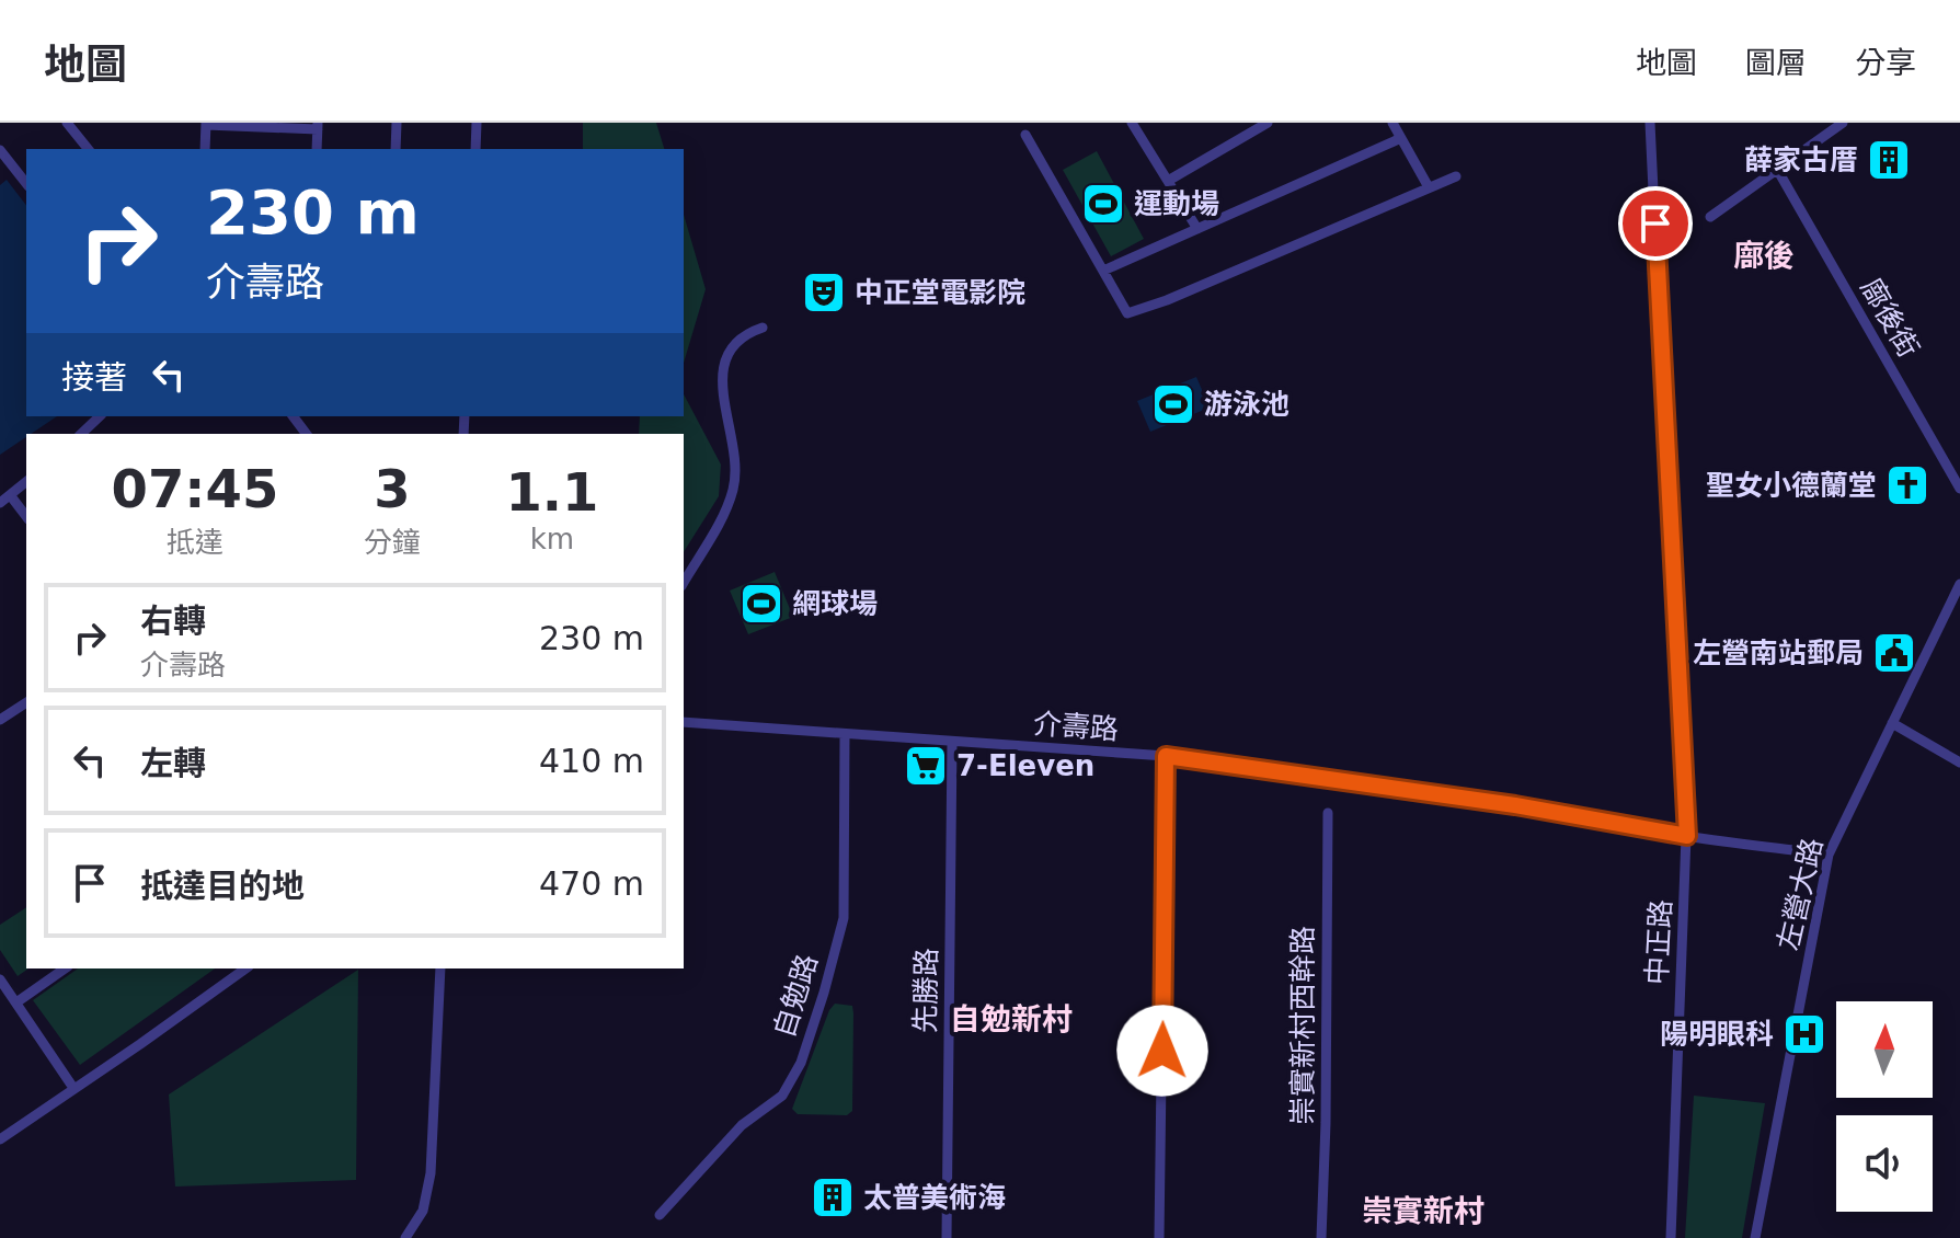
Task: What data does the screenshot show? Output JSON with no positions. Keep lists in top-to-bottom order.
{
  "streets": {
    "street": [
      "廍後街",
      "介壽路",
      "左營大路",
      "中正路",
      "先勝路",
      "自勉路",
      "崇實新村西幹路"
    ]
  },
  "crossings": [
    ["介壽路", "左營大路"],
    ["介壽路", "中正路"],
    ["介壽路", "先勝路"],
    ["介壽路", "自勉路"]
  ],
  "districts": ["廍後", "自勉新村", "崇實新村"],
  "places": {
    "building": ["薛家古厝", "太普美術海"],
    "sports": ["運動場", "游泳池", "網球場"],
    "theatre": ["中正堂電影院"],
    "church": ["聖女小德蘭堂"],
    "public building": ["左營南站郵局"],
    "supermarket": ["7-Eleven"],
    "hospital": ["陽明眼科"]
  },
  "north": "top",
  "page": {
    "header": "地圖",
    "nav": ["地圖", "圖層", "分享"],
    "turn": ["230 m", "介壽路"],
    "then": "接著",
    "eta": [
      "07:45",
      "抵達",
      "3",
      "分鐘",
      "1.1",
      "km"
    ],
    "list": [
      {
        "name": "右轉",
        "note": "介壽路",
        "value": "230 m"
      },
      {
        "name": "左轉",
        "value": "410 m"
      },
      {
        "name": "抵達目的地",
        "value": "470 m"
      }
    ]
  }
}
